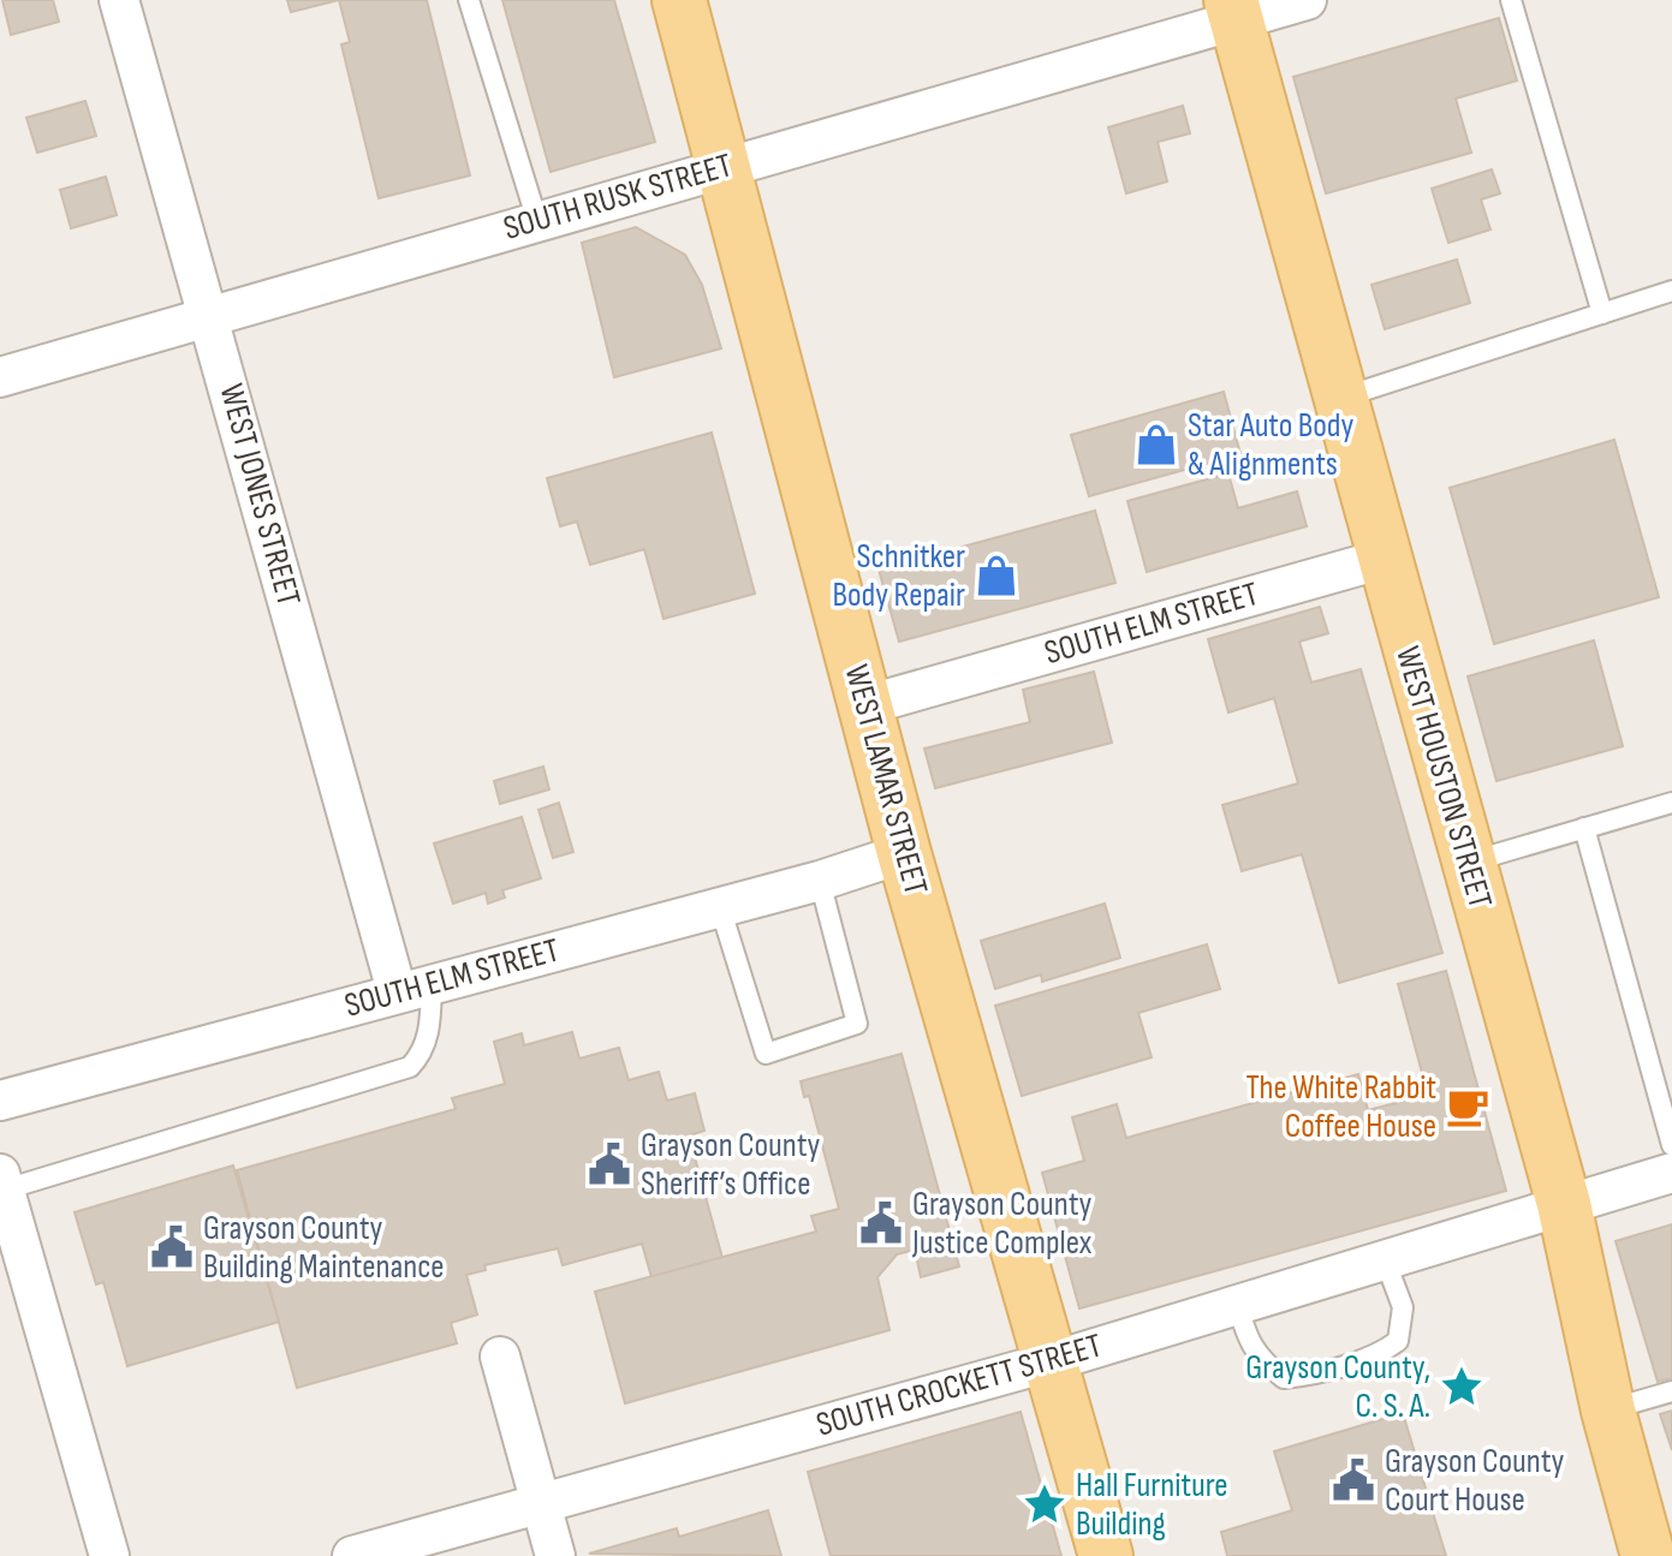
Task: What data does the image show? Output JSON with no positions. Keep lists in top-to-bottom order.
{
  "streets": {
    "main road": ["WEST HOUSTON STREET", "WEST LAMAR STREET"],
    "street": [
      "SOUTH RUSK STREET",
      "WEST JONES STREET",
      "SOUTH ELM STREET",
      "SOUTH CROCKETT STREET"
    ]
  },
  "crossings": [
    ["SOUTH RUSK STREET", "WEST JONES STREET"],
    ["SOUTH RUSK STREET", "WEST HOUSTON STREET"],
    ["SOUTH RUSK STREET", "WEST LAMAR STREET"],
    ["WEST JONES STREET", "SOUTH ELM STREET"],
    ["SOUTH ELM STREET", "WEST HOUSTON STREET"],
    ["SOUTH ELM STREET", "WEST LAMAR STREET"],
    ["WEST HOUSTON STREET", "SOUTH CROCKETT STREET"],
    ["WEST LAMAR STREET", "SOUTH CROCKETT STREET"]
  ],
  "places": {
    "shop": ["Star Auto Body & Alignments", "Schnitker Body Repair"],
    "cafe": ["The White Rabbit Coffee House"],
    "public building": [
      "Grayson County Sheriff’s Office",
      "Grayson County Justice Complex",
      "Grayson County Building Maintenance",
      "Grayson County Court House"
    ],
    "place": ["Grayson County, C. S. A.", "Hall Furniture Building"]
  }
}
